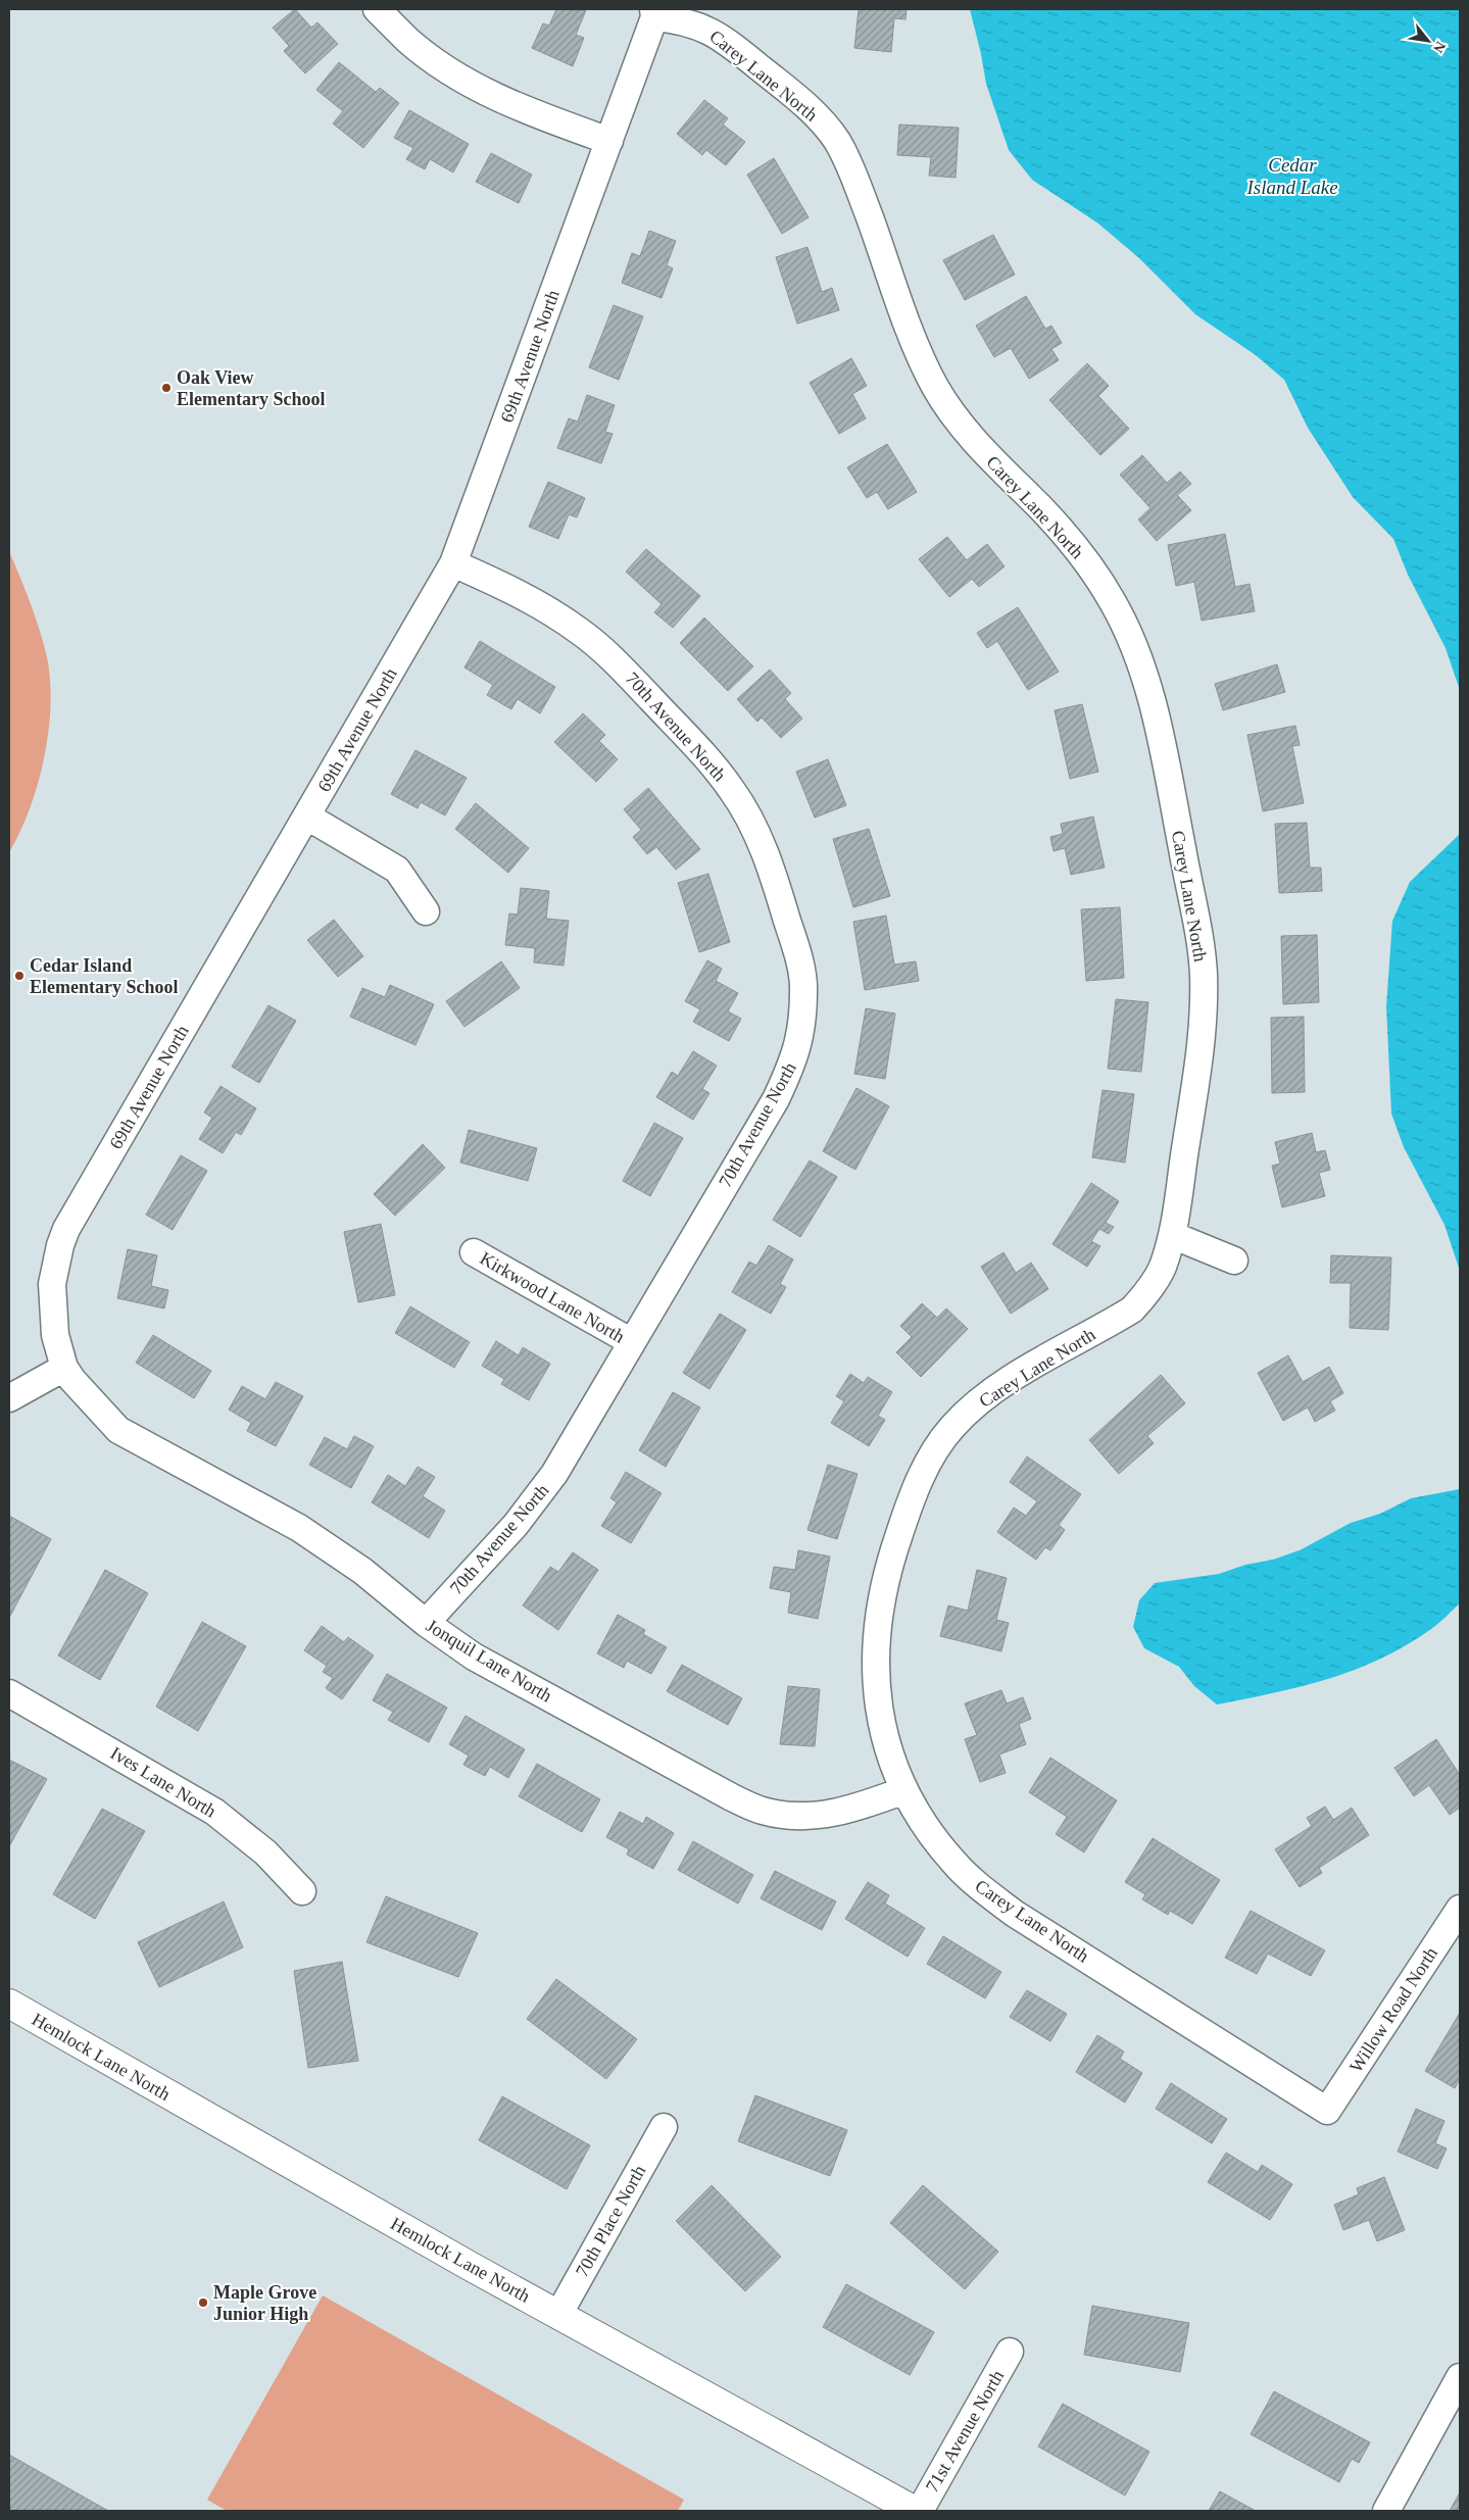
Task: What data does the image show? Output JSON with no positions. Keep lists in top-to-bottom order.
{
  "streets": {
    "main road": ["Hemlock Lane North"],
    "street": [
      "Carey Lane North",
      "69th Avenue North",
      "70th Avenue North",
      "Kirkwood Lane North",
      "Jonquil Lane North",
      "Ives Lane North",
      "Willow Road North",
      "70th Place North",
      "71st Avenue North"
    ]
  },
  "crossings": [
    ["Carey Lane North", "69th Avenue North"],
    ["Carey Lane North", "Jonquil Lane North"],
    ["Carey Lane North", "Willow Road North"],
    ["69th Avenue North", "70th Avenue North"],
    ["69th Avenue North", "Jonquil Lane North"],
    ["70th Avenue North", "Kirkwood Lane North"],
    ["70th Avenue North", "Jonquil Lane North"],
    ["Hemlock Lane North", "70th Place North"]
  ],
  "water": ["Cedar Island Lake"],
  "places": ["Oak View Elementary School", "Cedar Island Elementary School", "Maple Grove Junior High"],
  "north": "bottom right"
}
